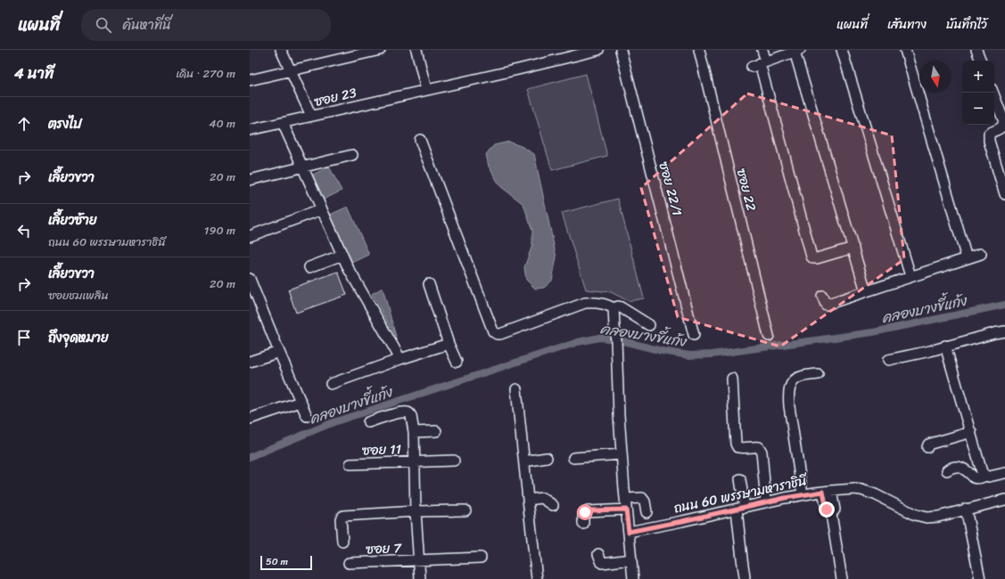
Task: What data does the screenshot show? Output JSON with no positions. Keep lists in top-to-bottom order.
{
  "streets": {
    "street": [
      "ซอย 23",
      "ซอย 22/1",
      "ซอย 22",
      "ซอย 11",
      "ถนน 60 พรรษามหาราชินี",
      "ซอย 7"
    ]
  },
  "water": ["คลองบางขี้แก้ง"],
  "scale_bar": "50 m",
  "north": "bottom",
  "page": {
    "header": "แผนที่",
    "search": "ค้นหาที่นี่",
    "nav": ["แผนที่", "เส้นทาง", "บันทึกไว้"],
    "heading": ["4 นาที", "เดิน · 270 m"],
    "map_buttons": ["+", "−"],
    "list": [
      ["ตรงไป", "40 m"],
      ["เลี้ยวขวา", "20 m"],
      ["เลี้ยวซ้าย", "ถนน 60 พรรษามหาราชินี", "190 m"],
      ["เลี้ยวขวา", "ซอยชมเพลิน", "20 m"],
      "ถึงจุดหมาย"
    ],
    "scale": "50 m"
  }
}
